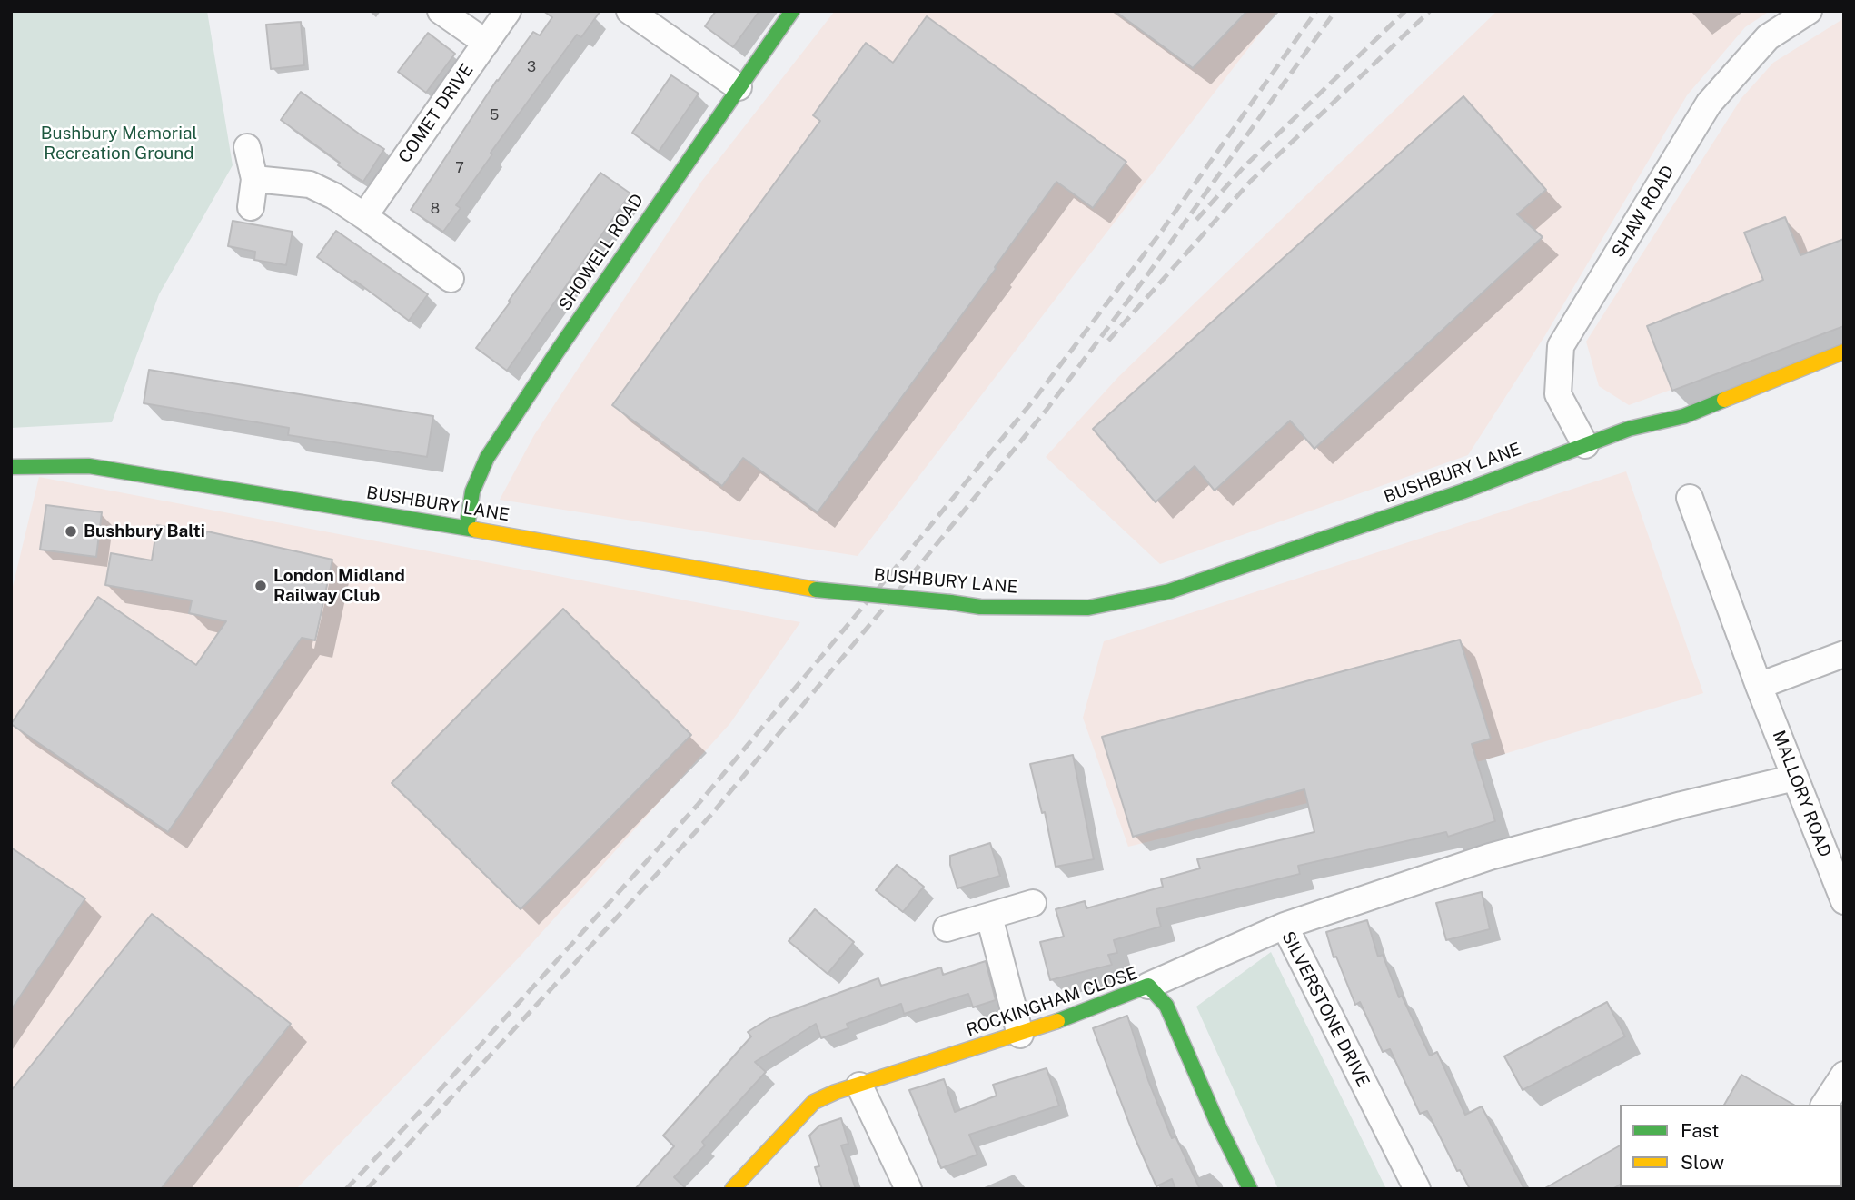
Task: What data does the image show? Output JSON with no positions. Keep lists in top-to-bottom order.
{
  "streets": {
    "street": [
      "COMET DRIVE",
      "SHAW ROAD",
      "SHOWELL ROAD",
      "BUSHBURY LANE",
      "MALLORY ROAD",
      "ROCKINGHAM CLOSE",
      "SILVERSTONE DRIVE"
    ]
  },
  "crossings": [
    ["SHAW ROAD", "BUSHBURY LANE"],
    ["SHOWELL ROAD", "BUSHBURY LANE"],
    ["ROCKINGHAM CLOSE", "SILVERSTONE DRIVE"]
  ],
  "parks": ["Bushbury Memorial Recreation Ground"],
  "places": ["Bushbury Balti", "London Midland Railway Club"],
  "house_numbers": [
    "3",
    "5",
    "7",
    "8"
  ],
  "legend": ["Fast", "Slow"]
}
